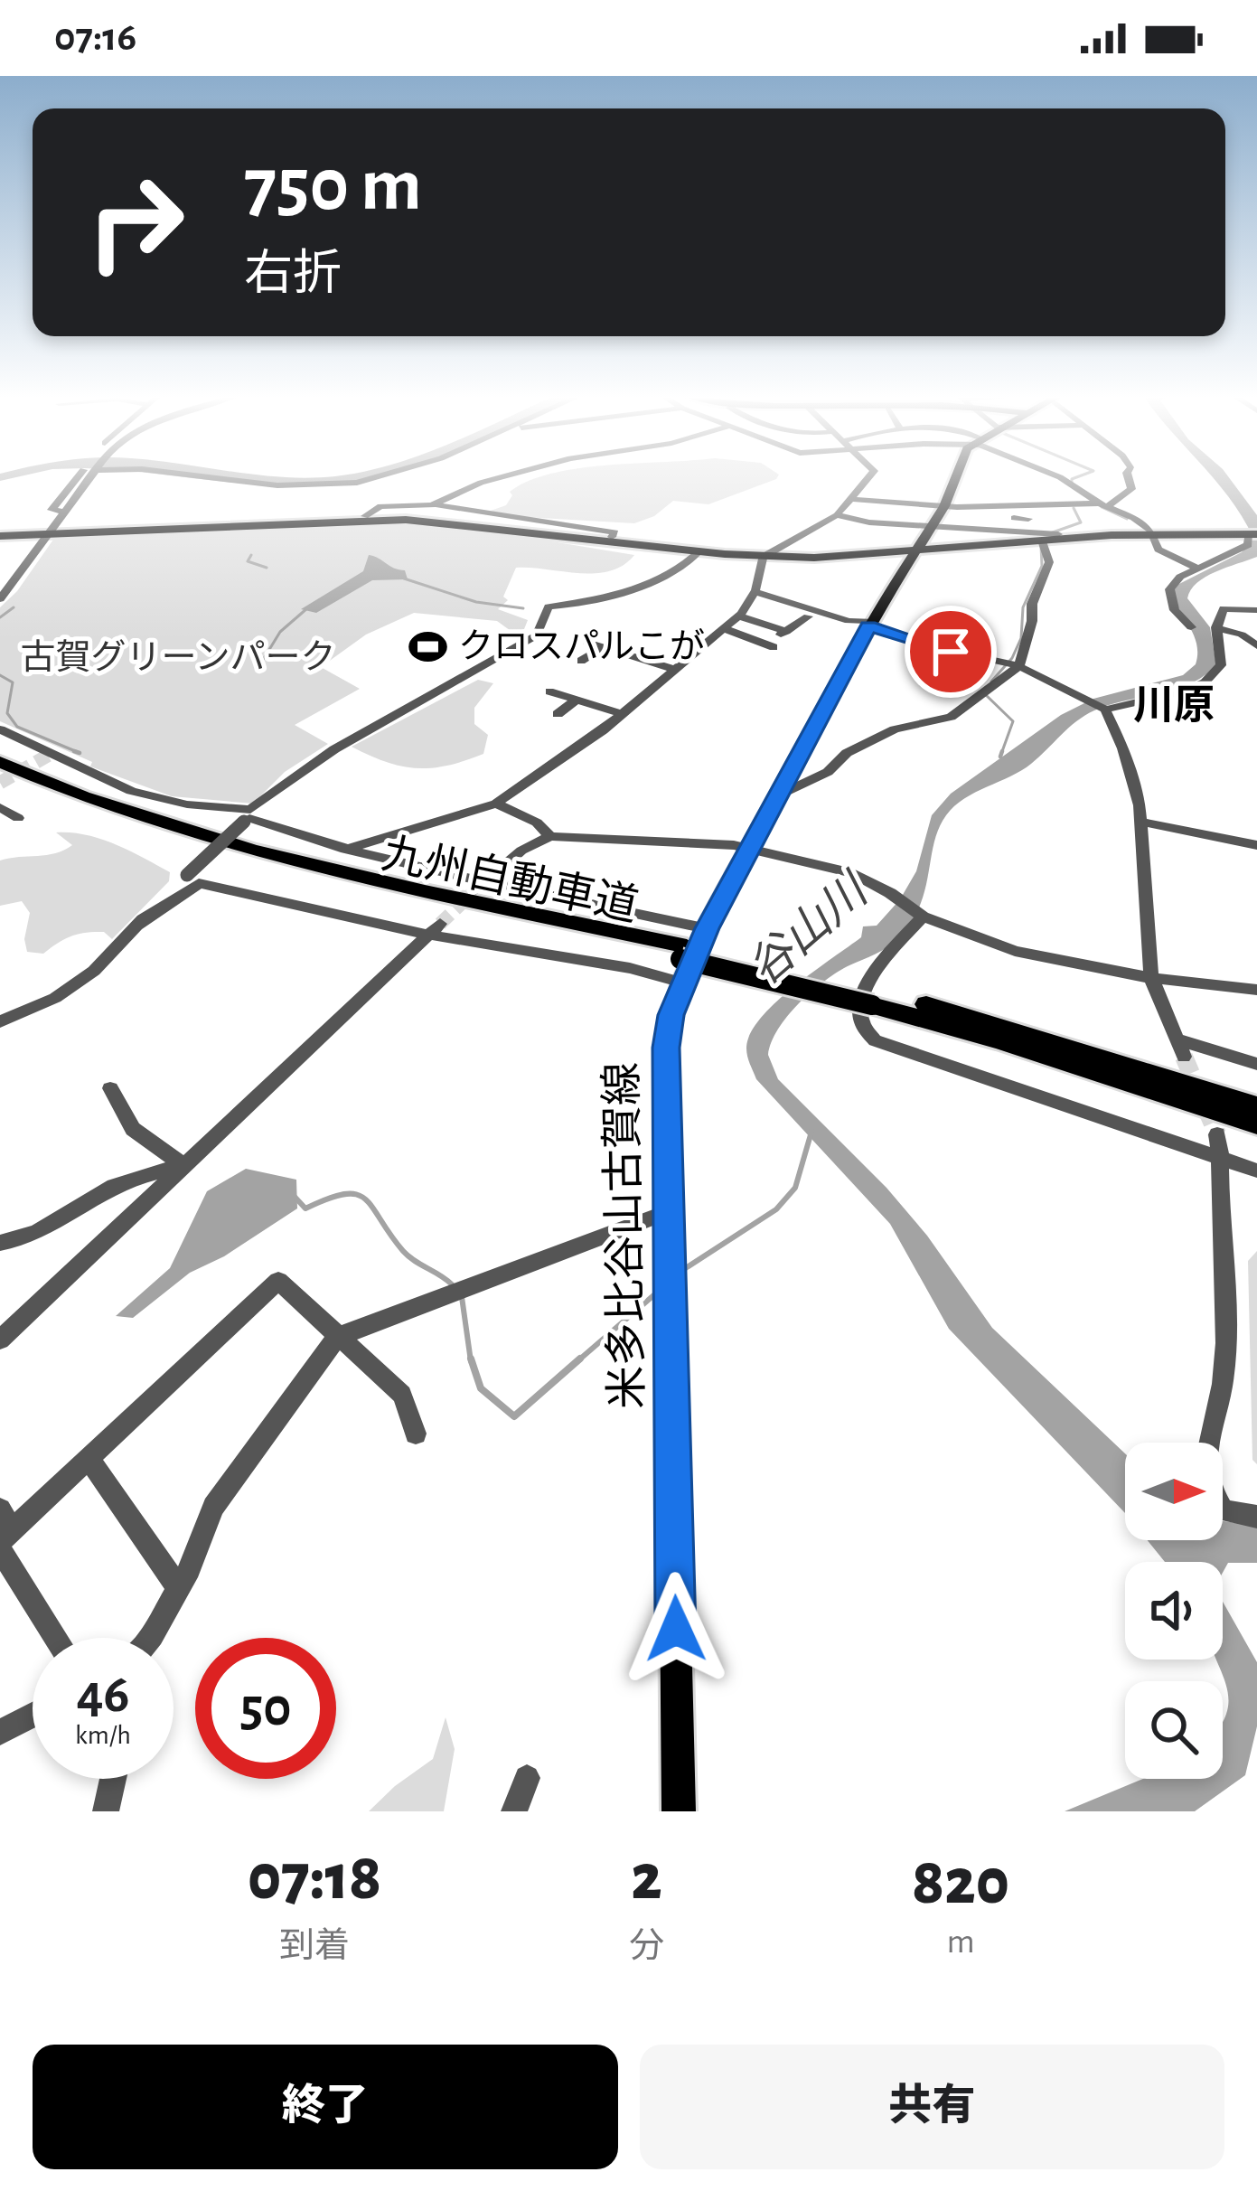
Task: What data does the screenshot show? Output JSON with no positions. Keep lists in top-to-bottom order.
{
  "streets": {
    "highway": ["九州自動車道"],
    "main road": ["米多比谷山古賀線"]
  },
  "crossings": [
    ["九州自動車道", "米多比谷山古賀線"]
  ],
  "districts": ["川原"],
  "water": ["谷山川"],
  "parks": ["古賀グリーンパーク"],
  "places": {
    "sports": ["クロスパルこが"]
  },
  "north": "right",
  "page": {
    "status": "07:16",
    "turn": ["750 m", "右折"],
    "speed": "46 km/h",
    "limit": "50",
    "eta": [
      "07:18",
      "到着",
      "2",
      "分",
      "820",
      "m"
    ],
    "buttons": ["終了", "共有"]
  }
}
